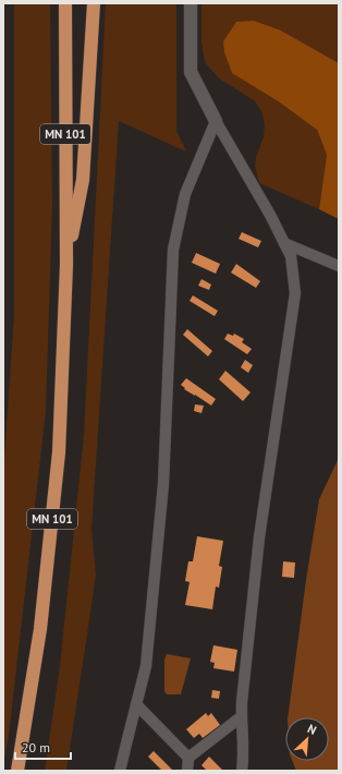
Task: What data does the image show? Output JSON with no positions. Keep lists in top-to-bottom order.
{
  "streets": {
    "highway": ["MN 101"]
  },
  "scale_bar": "20 m",
  "north": "top right"
}
